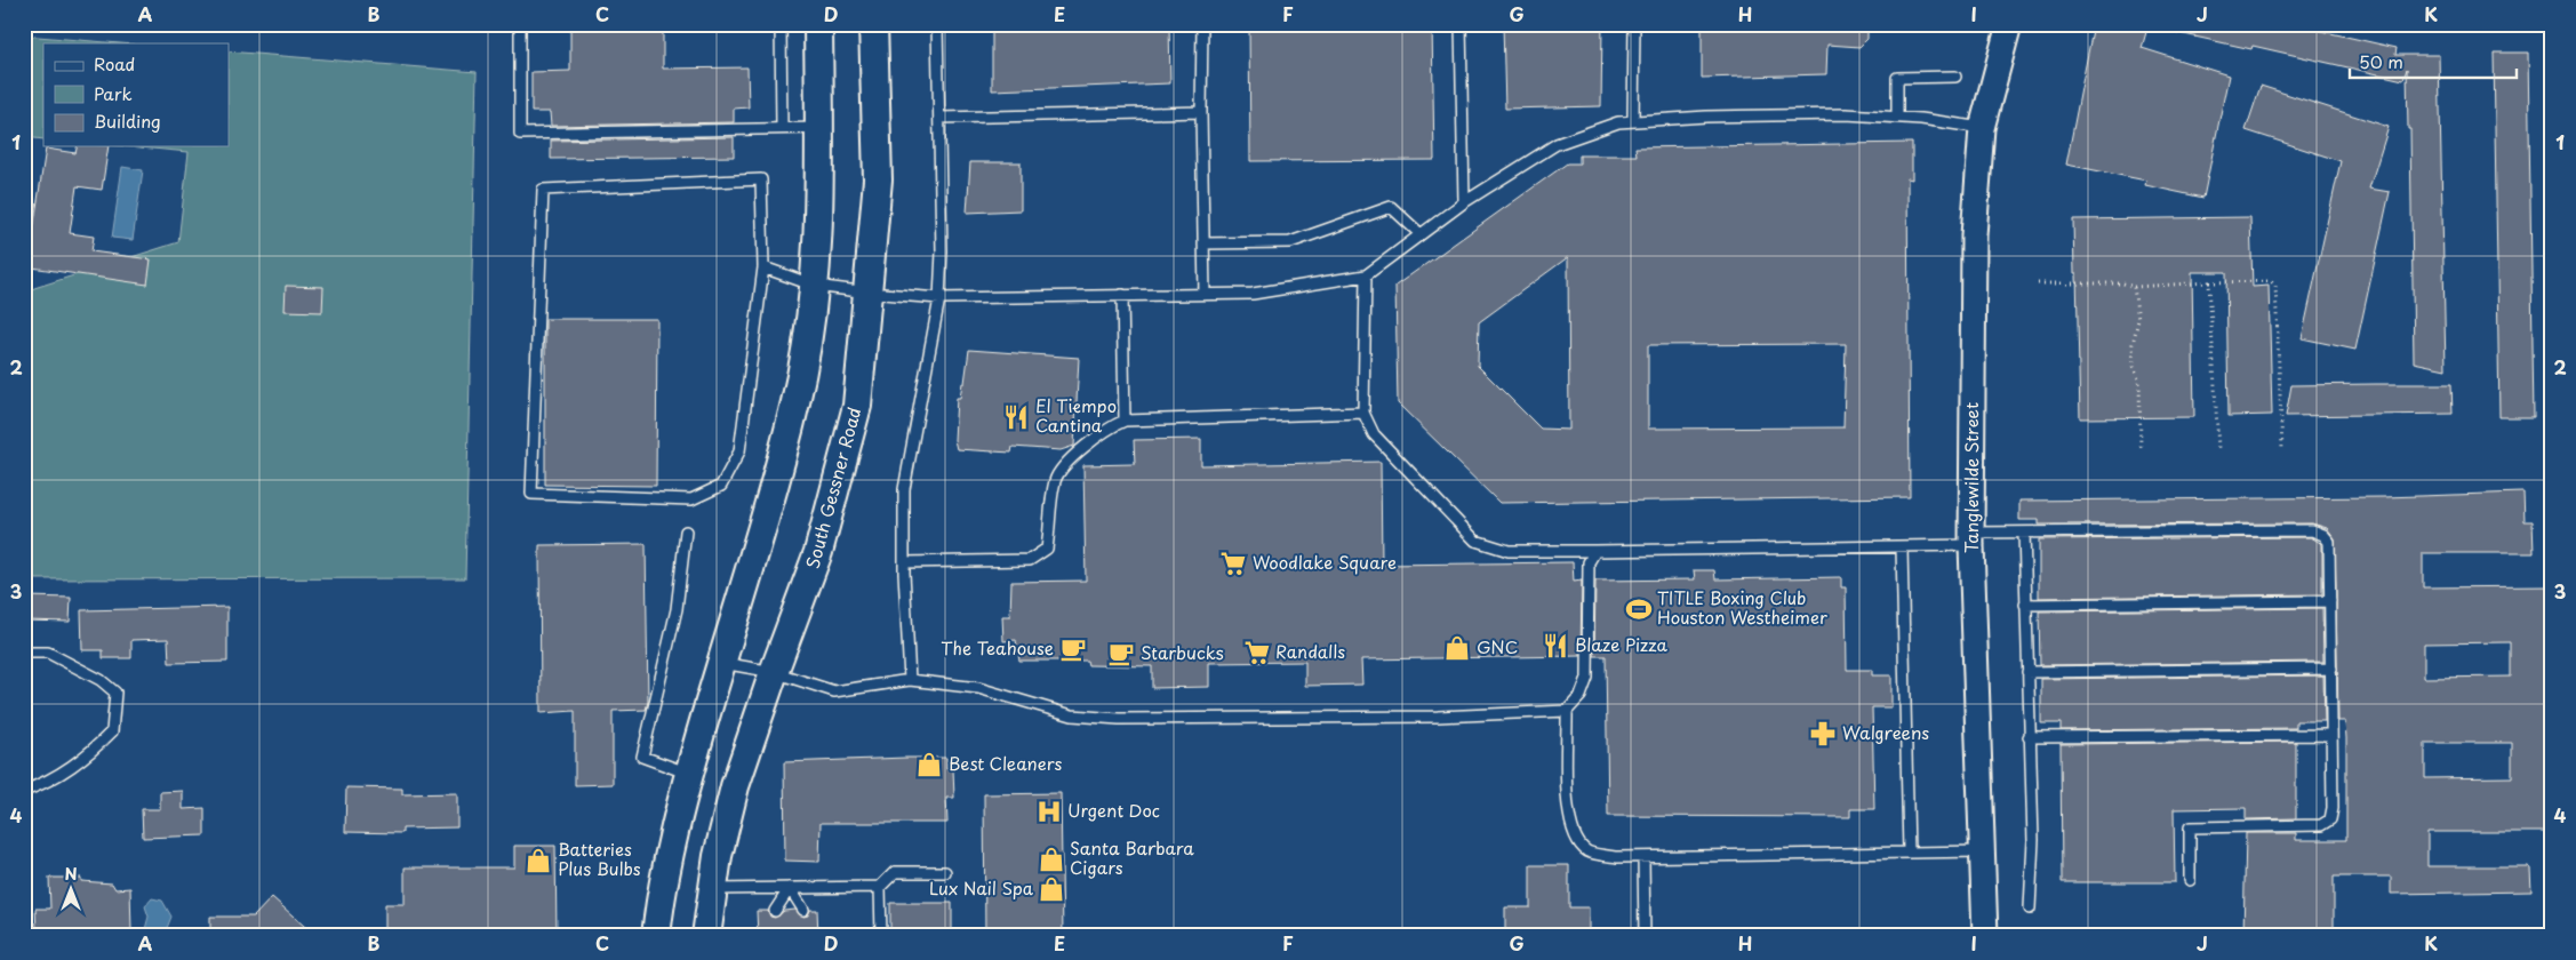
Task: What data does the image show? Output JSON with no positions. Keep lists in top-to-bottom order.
{
  "streets": {
    "main road": ["South Gessner Road"],
    "street": ["Tanglewilde Street"]
  },
  "places": {
    "restaurant": ["El Tiempo Cantina", "Blaze Pizza"],
    "supermarket": ["Woodlake Square", "Randalls"],
    "sports": ["TITLE Boxing Club Houston Westheimer"],
    "shop": [
      "GNC",
      "Best Cleaners",
      "Santa Barbara Cigars",
      "Batteries Plus Bulbs",
      "Lux Nail Spa"
    ],
    "cafe": ["The Teahouse", "Starbucks"],
    "pharmacy": ["Walgreens"],
    "hospital": ["Urgent Doc"]
  },
  "legend": ["Road", "Park", "Building"],
  "scale_bar": "50 m",
  "north": "top",
  "grid": {
    "columns": [
      "A",
      "B",
      "C",
      "D",
      "E",
      "F",
      "G",
      "H",
      "I",
      "J",
      "K"
    ],
    "rows": [
      "1",
      "2",
      "3",
      "4"
    ]
  }
}
